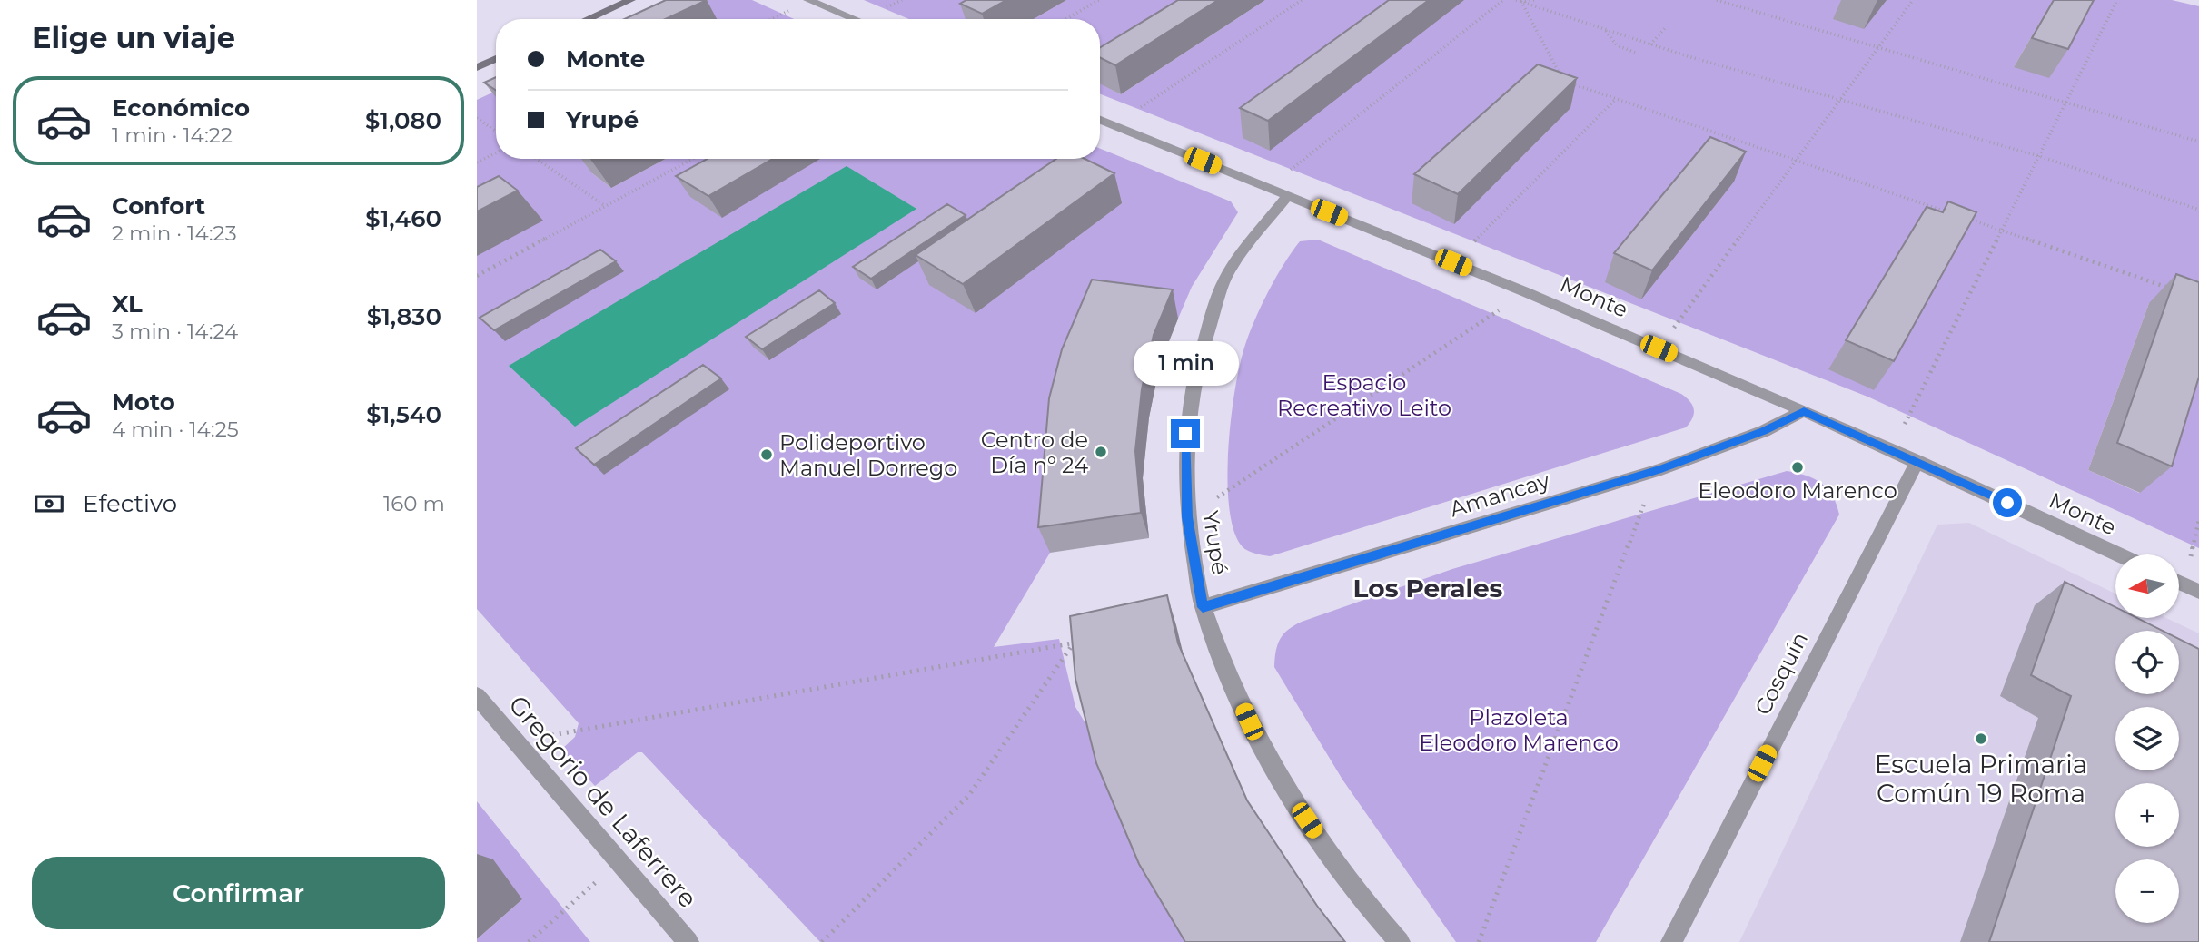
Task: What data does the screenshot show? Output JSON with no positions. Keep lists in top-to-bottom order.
{
  "streets": {
    "street": [
      "Monte",
      "Amancay",
      "Yrupé",
      "Cosquín",
      "Gregorio de Laferrere"
    ]
  },
  "crossings": [
    ["Monte", "Amancay"],
    ["Monte", "Yrupé"],
    ["Monte", "Cosquín"],
    ["Amancay", "Yrupé"]
  ],
  "districts": ["Los Perales"],
  "parks": ["Espacio Recreativo Leito", "Plazoleta Eleodoro Marenco"],
  "places": [
    "Centro de Día n° 24",
    "Polideportivo Manuel Dorrego",
    "Eleodoro Marenco",
    "Escuela Primaria Común 19 Roma"
  ],
  "north": "left",
  "page": {
    "heading": "Elige un viaje",
    "banner": ["Monte", "Yrupé"],
    "list": [
      {
        "name": "Económico",
        "note": "1 min · 14:22",
        "value": "$1,080"
      },
      {
        "name": "Confort",
        "note": "2 min · 14:23",
        "value": "$1,460"
      },
      {
        "name": "XL",
        "note": "3 min · 14:24",
        "value": "$1,830"
      },
      {
        "name": "Moto",
        "note": "4 min · 14:25",
        "value": "$1,540"
      }
    ],
    "bubble": "1 min",
    "pay": ["Efectivo", "160 m"],
    "map_buttons": ["+", "−"],
    "buttons": "Confirmar"
  }
}
